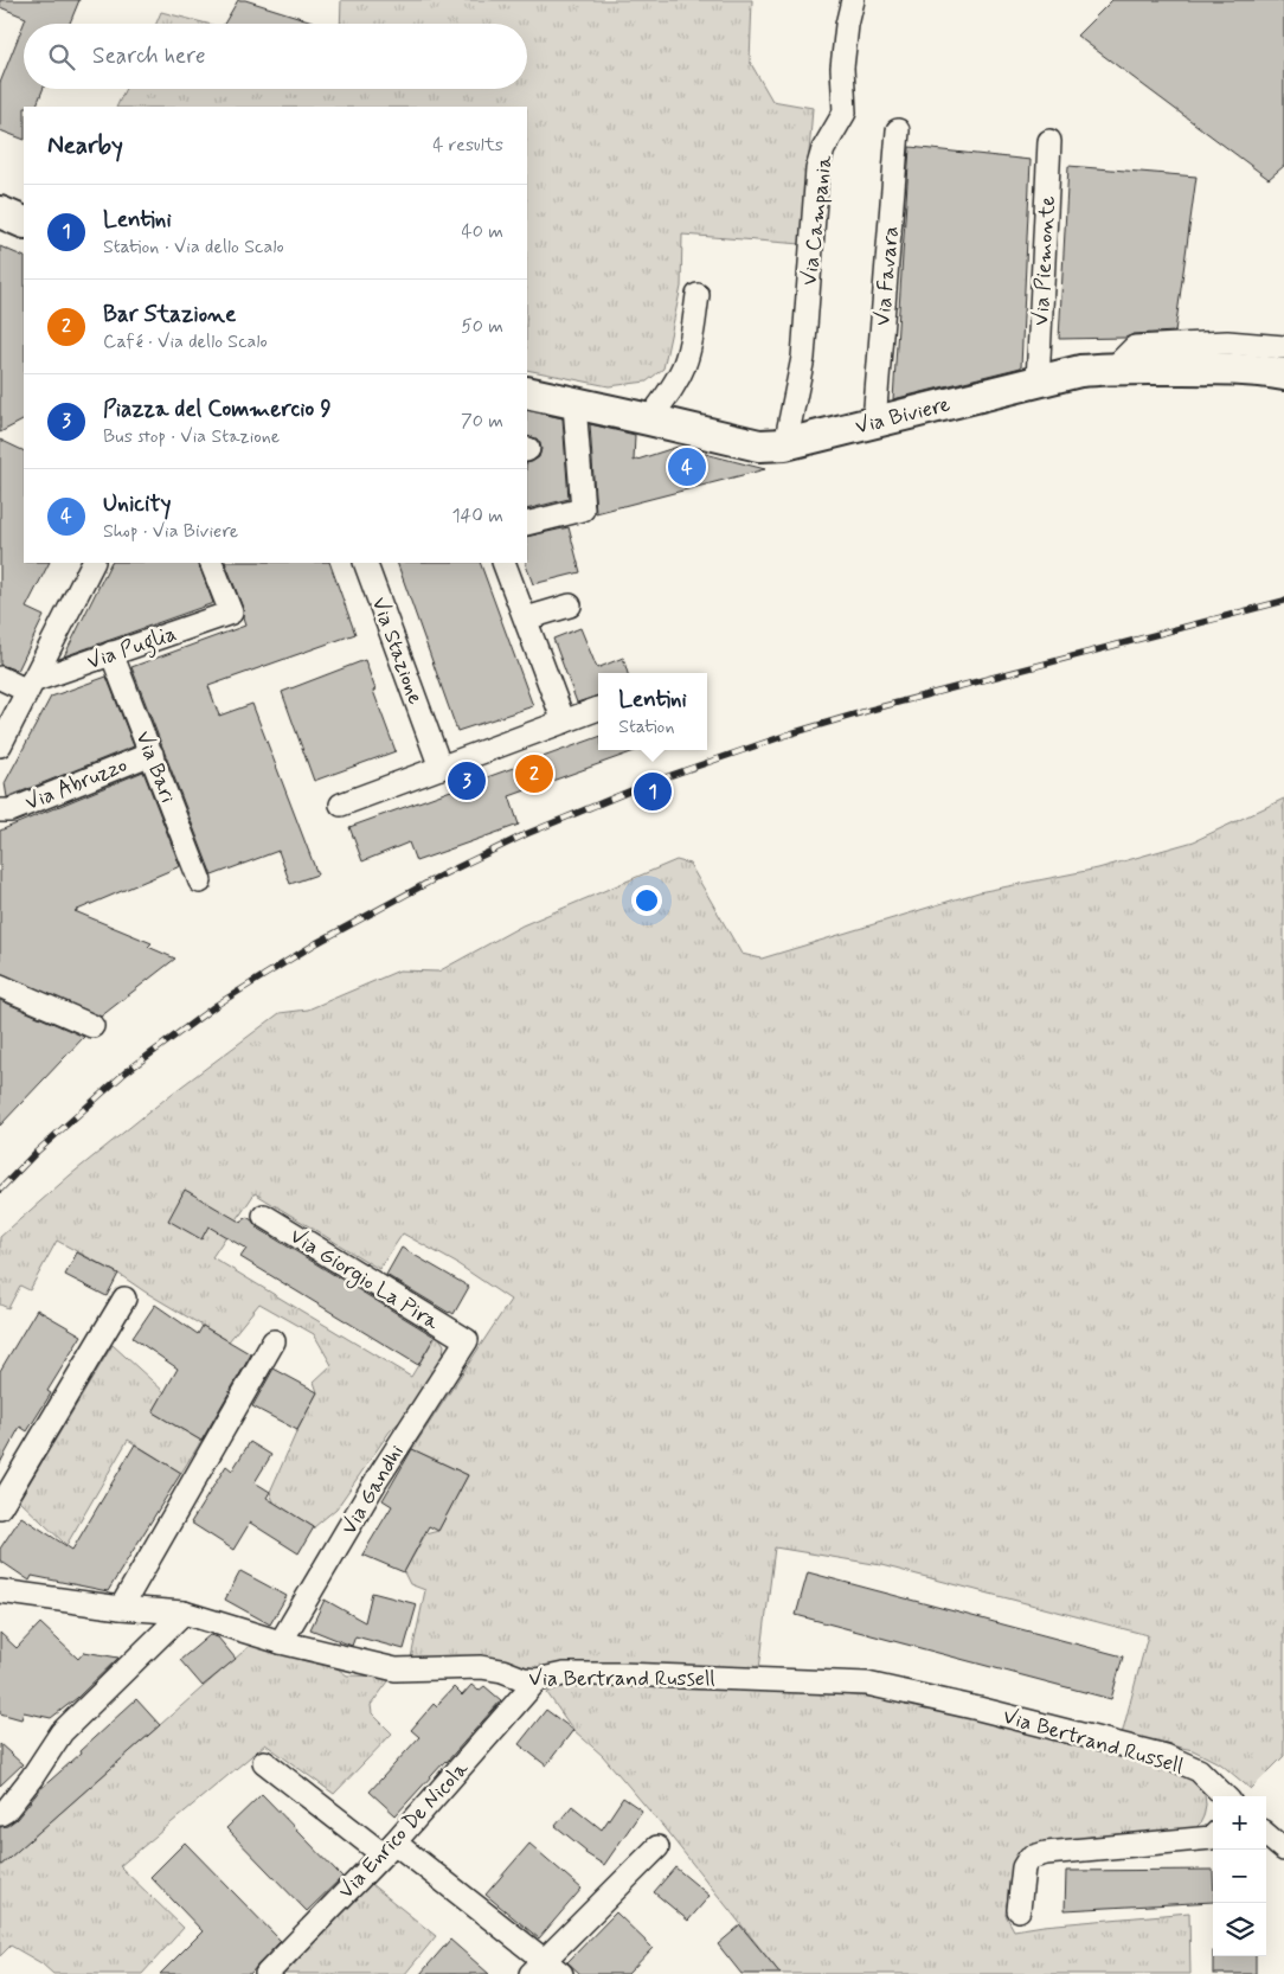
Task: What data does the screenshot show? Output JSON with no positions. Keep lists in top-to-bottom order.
{
  "streets": {
    "main road": ["Via Biviere"],
    "street": [
      "Via Campania",
      "Via Piemonte",
      "Via Favara",
      "Via Puglia",
      "Via Stazione",
      "Via Bari",
      "Via Abruzzo",
      "Via Giorgio La Pira",
      "Via Gandhi",
      "Via Bertrand Russell",
      "Via Enrico De Nicola"
    ]
  },
  "crossings": [
    ["Via Campania", "Via Biviere"],
    ["Via Piemonte", "Via Biviere"],
    ["Via Favara", "Via Biviere"],
    ["Via Puglia", "Via Bari"],
    ["Via Bari", "Via Abruzzo"],
    ["Via Giorgio La Pira", "Via Gandhi"],
    ["Via Gandhi", "Via Bertrand Russell"],
    ["Via Bertrand Russell", "Via Enrico De Nicola"]
  ],
  "page": {
    "search": "Search here",
    "heading": ["Nearby", "4 results"],
    "list": [
      {
        "mark": "1",
        "name": "Lentini",
        "note": "Station · Via dello Scalo",
        "value": "40 m"
      },
      {
        "mark": "2",
        "name": "Bar Stazione",
        "note": "Café · Via dello Scalo",
        "value": "50 m"
      },
      {
        "mark": "3",
        "name": "Piazza del Commercio 9",
        "note": "Bus stop · Via Stazione",
        "value": "70 m"
      },
      {
        "mark": "4",
        "name": "Unicity",
        "note": "Shop · Via Biviere",
        "value": "140 m"
      }
    ],
    "pins": [
      "4",
      "2",
      "3",
      "1"
    ],
    "popup": ["Lentini", "Station"],
    "map_buttons": ["+", "−"]
  }
}
